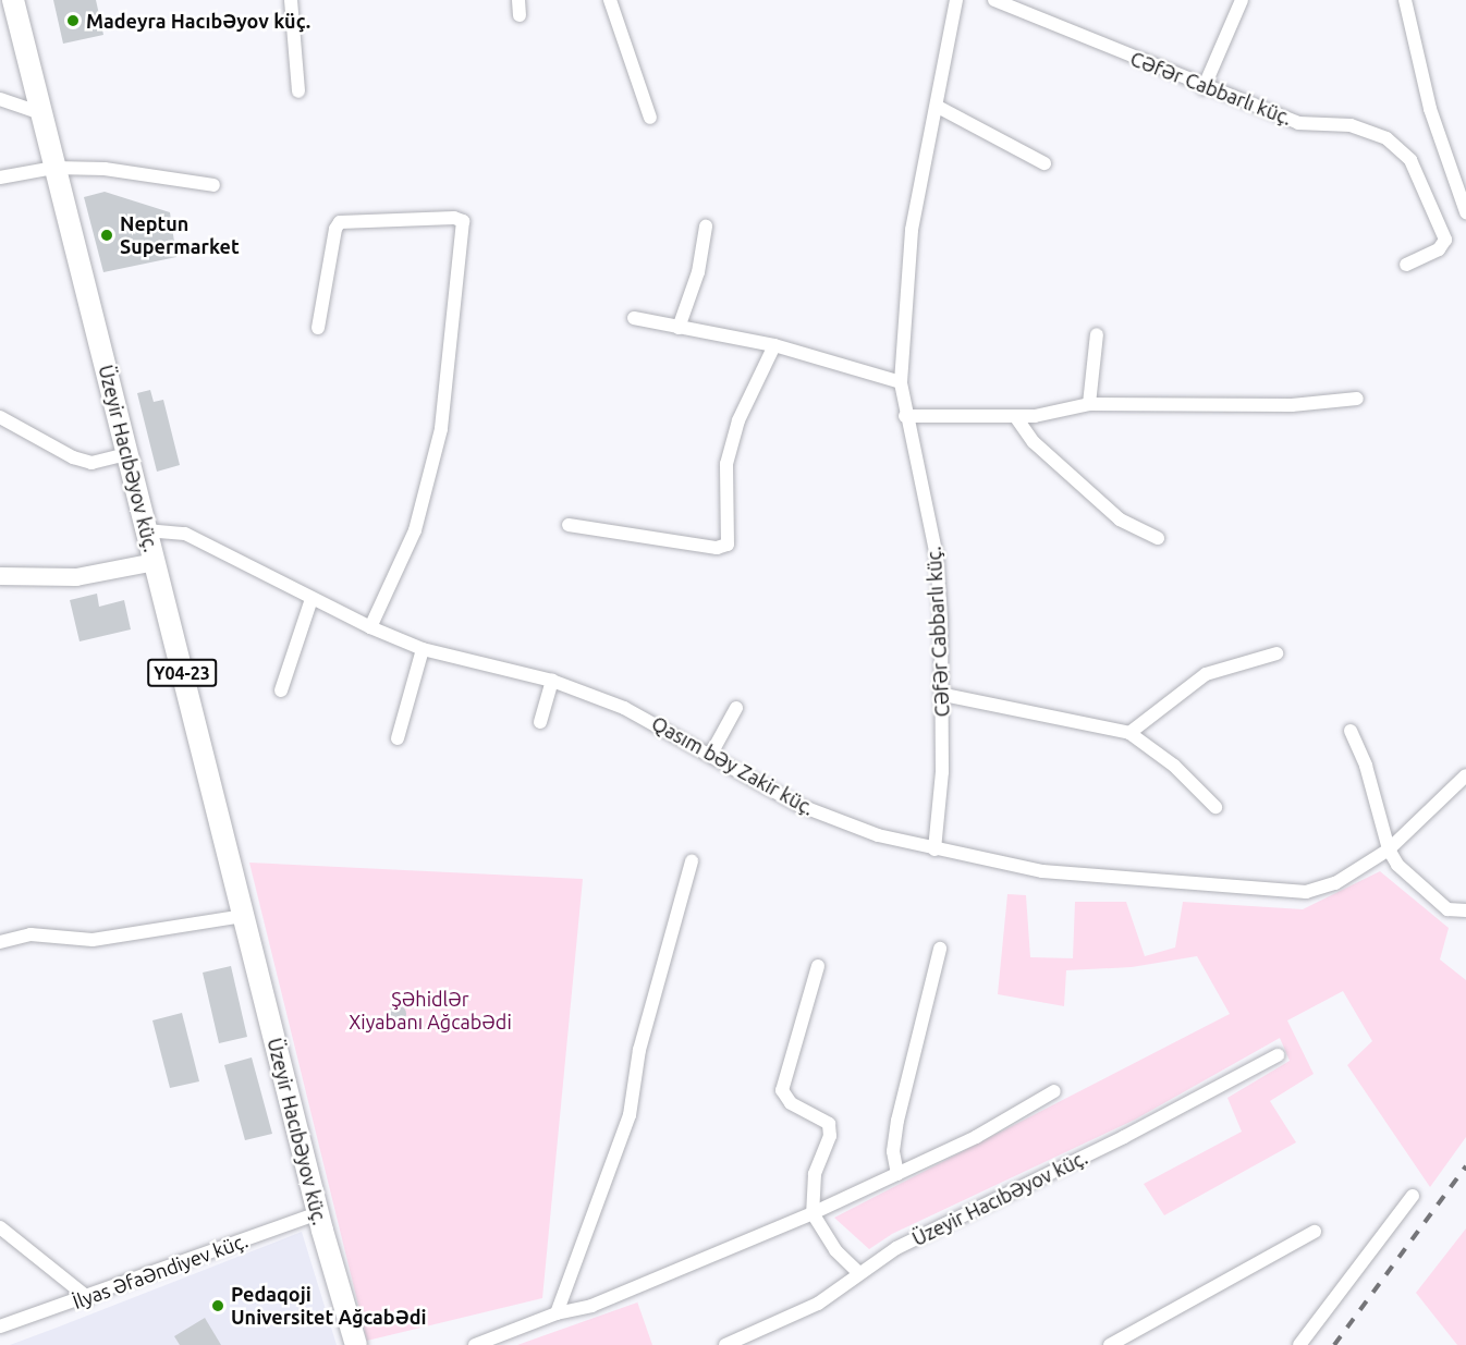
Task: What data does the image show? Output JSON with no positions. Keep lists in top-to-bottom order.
{
  "streets": {
    "main road": ["Üzeyir Hacıbəyov küç.", "Y04-23"],
    "street": ["Cəfər Cabbarlı küç.", "Qasım bəy Zakir küç.", "İlyas Əfaəndiyev küç."]
  },
  "crossings": [
    ["Cəfər Cabbarlı küç.", "Qasım bəy Zakir küç."],
    ["Üzeyir Hacıbəyov küç.", "Qasım bəy Zakir küç."],
    ["Üzeyir Hacıbəyov küç.", "İlyas Əfaəndiyev küç."]
  ],
  "parks": ["Şəhidlər Xiyabanı Ağcabədi"],
  "places": ["Madeyra Hacıbəyov küç.", "Neptun Supermarket", "Pedaqoji Universitet Ağcabədi"]
}
